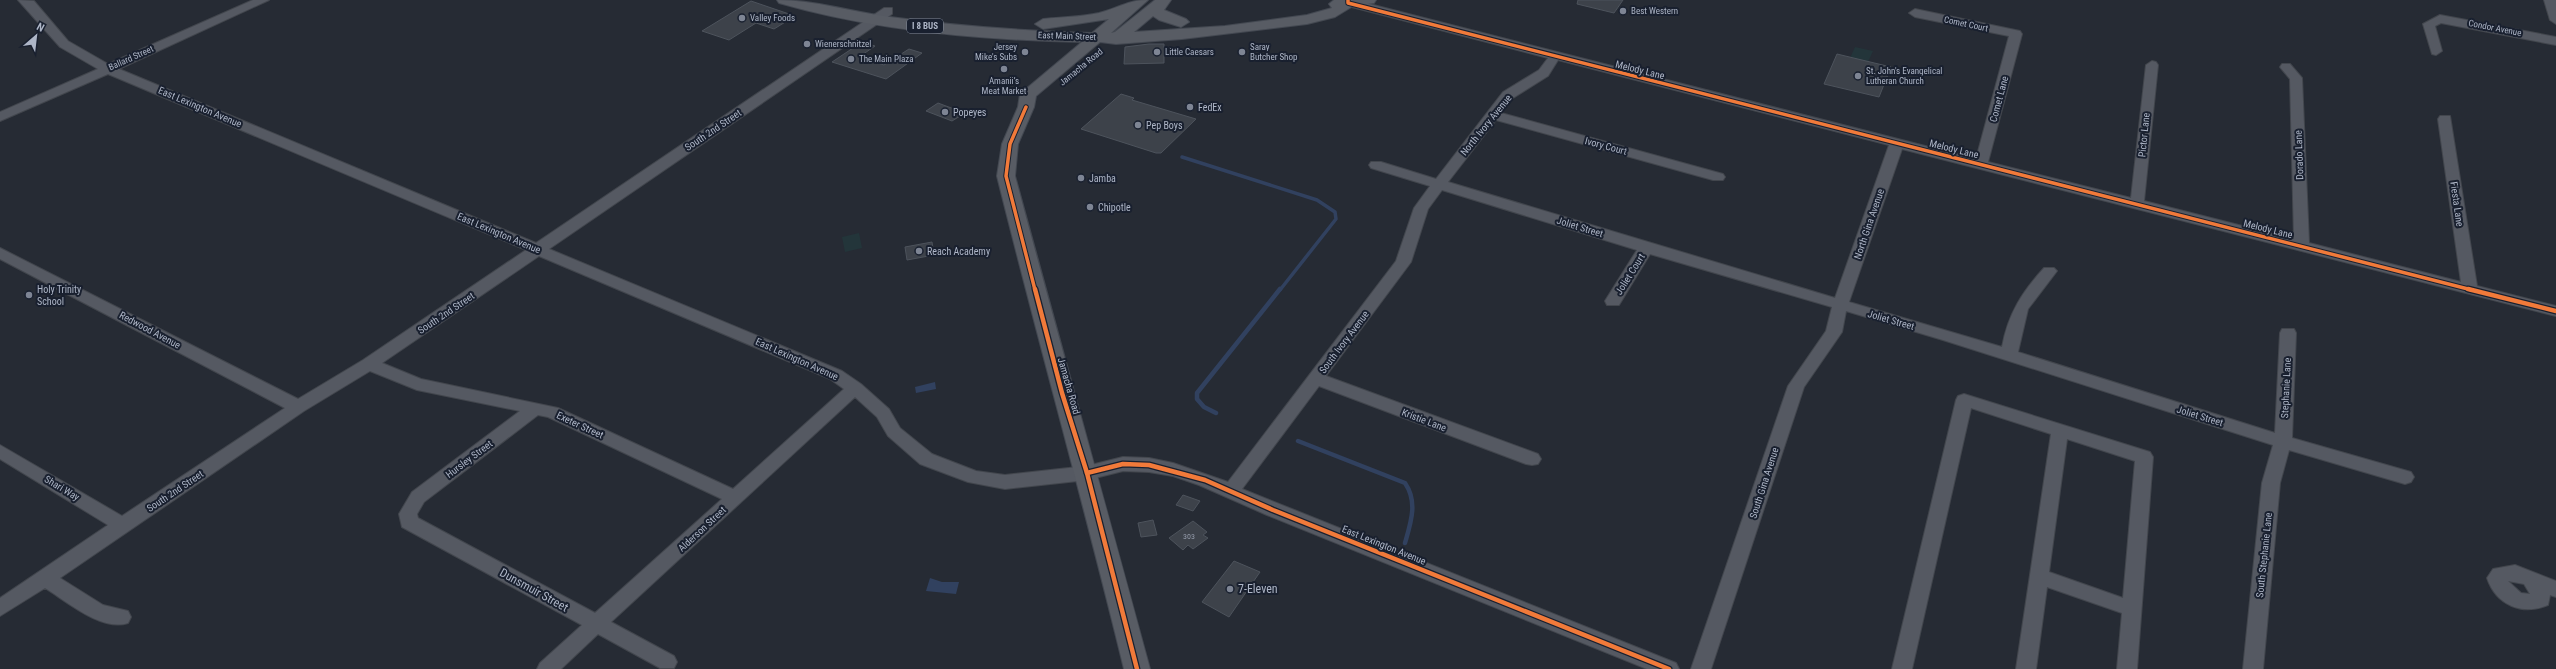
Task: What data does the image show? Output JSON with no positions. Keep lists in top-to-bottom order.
{
  "streets": {
    "main road": ["I 8 BUS", "East Main Street", "Jamacha Road"],
    "street": [
      "Comet Court",
      "Condor Avenue",
      "Ballard Street",
      "Melody Lane",
      "Comet Lane",
      "East Lexington Avenue",
      "North Ivory Avenue",
      "South 2nd Street",
      "Pictor Lane",
      "Ivory Court",
      "Dorado Lane",
      "Fiesta Lane",
      "North Gina Avenue",
      "Joliet Street",
      "Joliet Court",
      "Redwood Avenue",
      "South Ivory Avenue",
      "Stephanie Lane",
      "Kristie Lane",
      "Exeter Street",
      "Hursley Street",
      "South Gina Avenue",
      "Shari Way",
      "Alderson Street",
      "South Stephanie Lane",
      "Dunsmuir Street"
    ]
  },
  "crossings": [
    ["Comet Court", "Comet Lane"],
    ["East Main Street", "Jamacha Road"],
    ["East Main Street", "Melody Lane"],
    ["East Main Street", "South 2nd Street"],
    ["Ballard Street", "East Lexington Avenue"],
    ["Jamacha Road", "East Lexington Avenue"],
    ["Melody Lane", "Comet Lane"],
    ["Melody Lane", "North Ivory Avenue"],
    ["Melody Lane", "Pictor Lane"],
    ["Melody Lane", "Dorado Lane"],
    ["Melody Lane", "Fiesta Lane"],
    ["Melody Lane", "North Gina Avenue"],
    ["East Lexington Avenue", "South 2nd Street"],
    ["East Lexington Avenue", "South Ivory Avenue"],
    ["East Lexington Avenue", "Alderson Street"],
    ["North Ivory Avenue", "Ivory Court"],
    ["North Ivory Avenue", "Joliet Street"],
    ["North Ivory Avenue", "South Ivory Avenue"],
    ["South 2nd Street", "Redwood Avenue"],
    ["South 2nd Street", "Exeter Street"],
    ["South 2nd Street", "Shari Way"],
    ["North Gina Avenue", "Joliet Street"],
    ["North Gina Avenue", "South Gina Avenue"],
    ["Joliet Street", "Joliet Court"],
    ["Joliet Street", "South Ivory Avenue"],
    ["Joliet Street", "Stephanie Lane"],
    ["Joliet Street", "South Gina Avenue"],
    ["Joliet Street", "South Stephanie Lane"],
    ["South Ivory Avenue", "Kristie Lane"],
    ["Stephanie Lane", "South Stephanie Lane"],
    ["Exeter Street", "Hursley Street"],
    ["Exeter Street", "Alderson Street"],
    ["Hursley Street", "Dunsmuir Street"],
    ["Alderson Street", "Dunsmuir Street"]
  ],
  "places": [
    "Best Western",
    "Valley Foods",
    "Wienerschnitzel",
    "Jersey Mike's Subs",
    "Little Caesars",
    "Saray Butcher Shop",
    "The Main Plaza",
    "Amanii’s Meat Market",
    "St. John's Evangelical Lutheran Church",
    "FedEx",
    "Popeyes",
    "Pep Boys",
    "Jamba",
    "Chipotle",
    "Reach Academy",
    "Holy Trinity School",
    "7-Eleven"
  ],
  "house_numbers": ["303"],
  "north": "top right"
}
